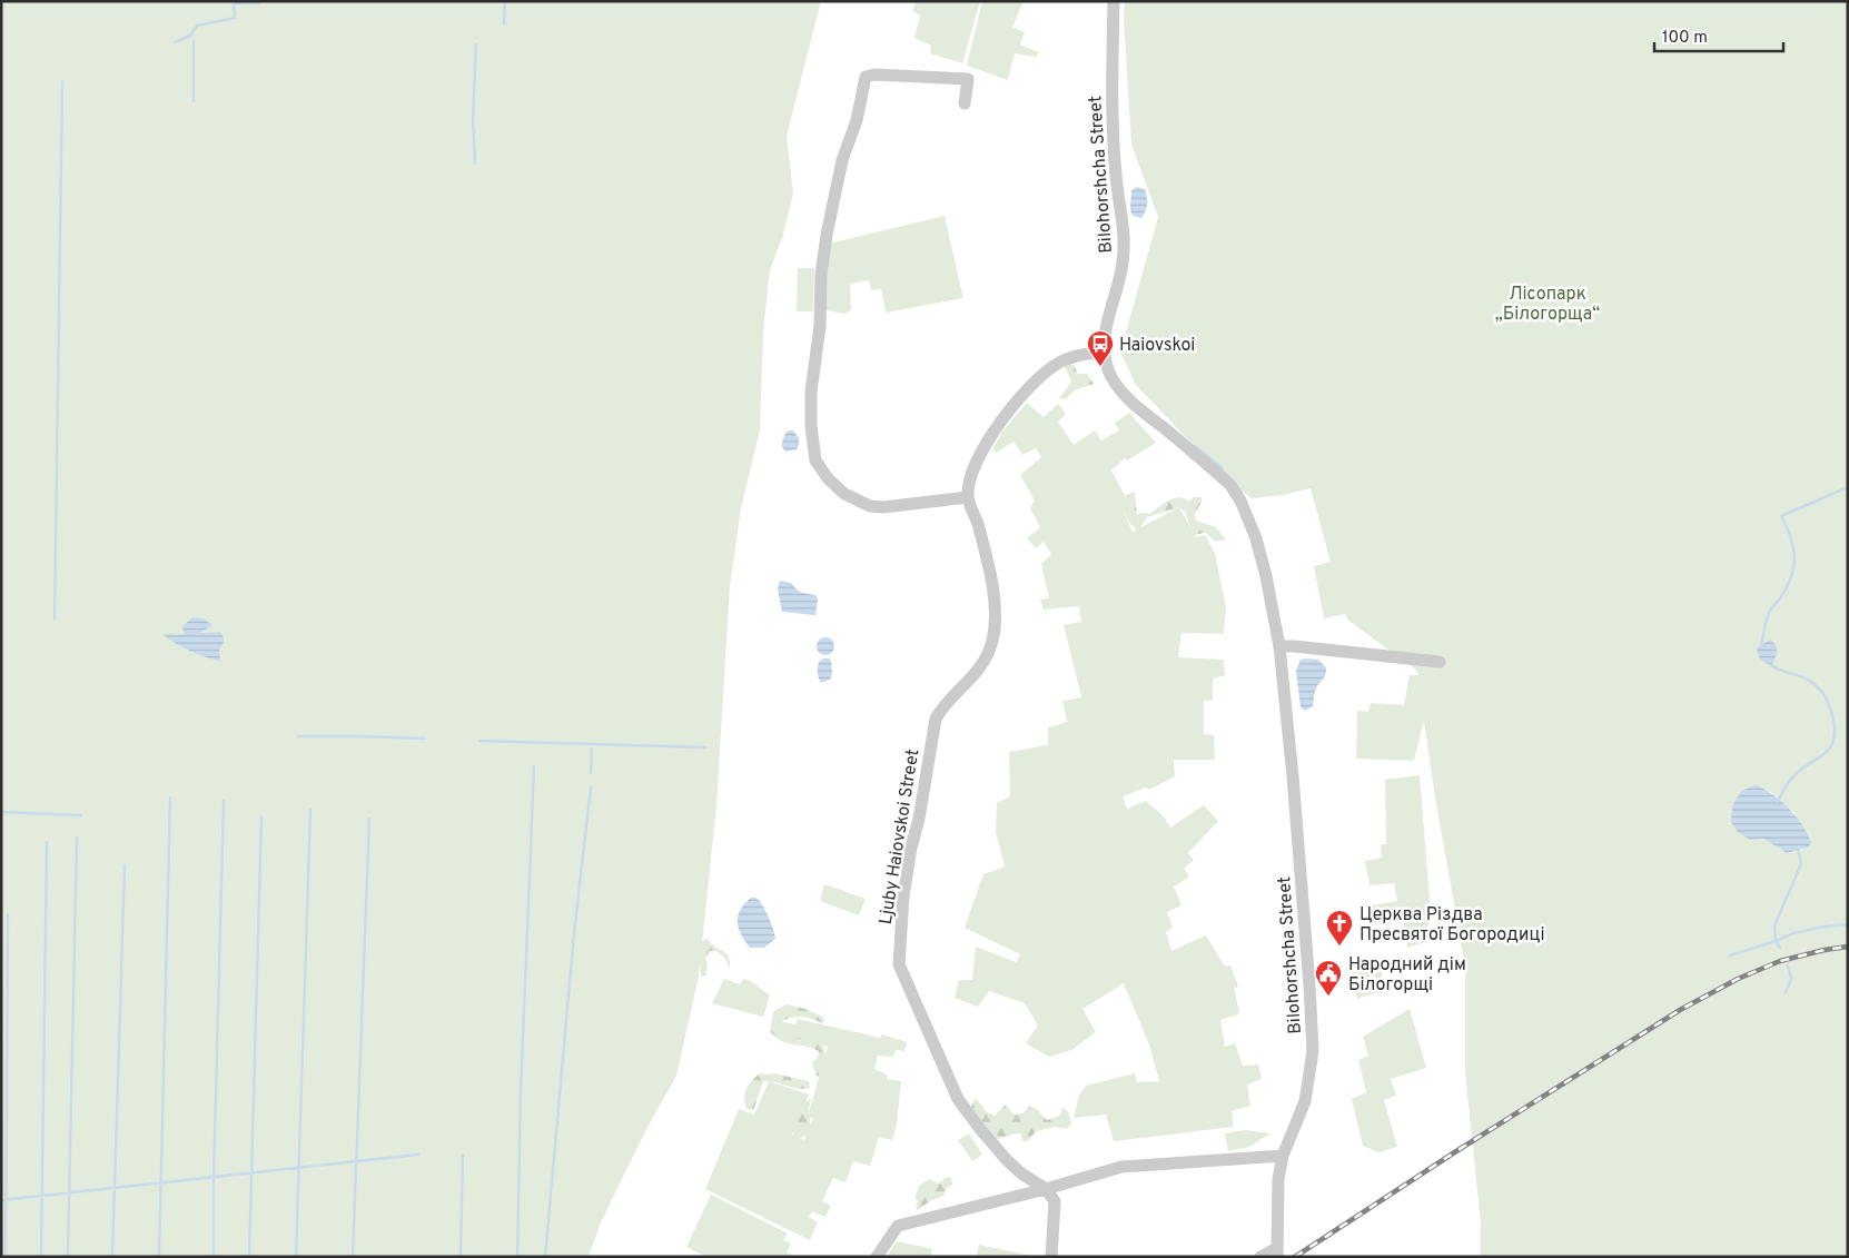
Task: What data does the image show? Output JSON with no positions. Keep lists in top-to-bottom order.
{
  "streets": {
    "street": ["Bilohorshcha Street", "Ljuby Haiovskoi Street"]
  },
  "parks": ["Лісопарк „Білогорща“"],
  "places": {
    "bus stop": ["Haiovskoi"],
    "church": ["Церква Різдва Пресвятої Богородиці"],
    "public building": ["Народний дім Білогорщі"]
  },
  "scale_bar": "100 m"
}
